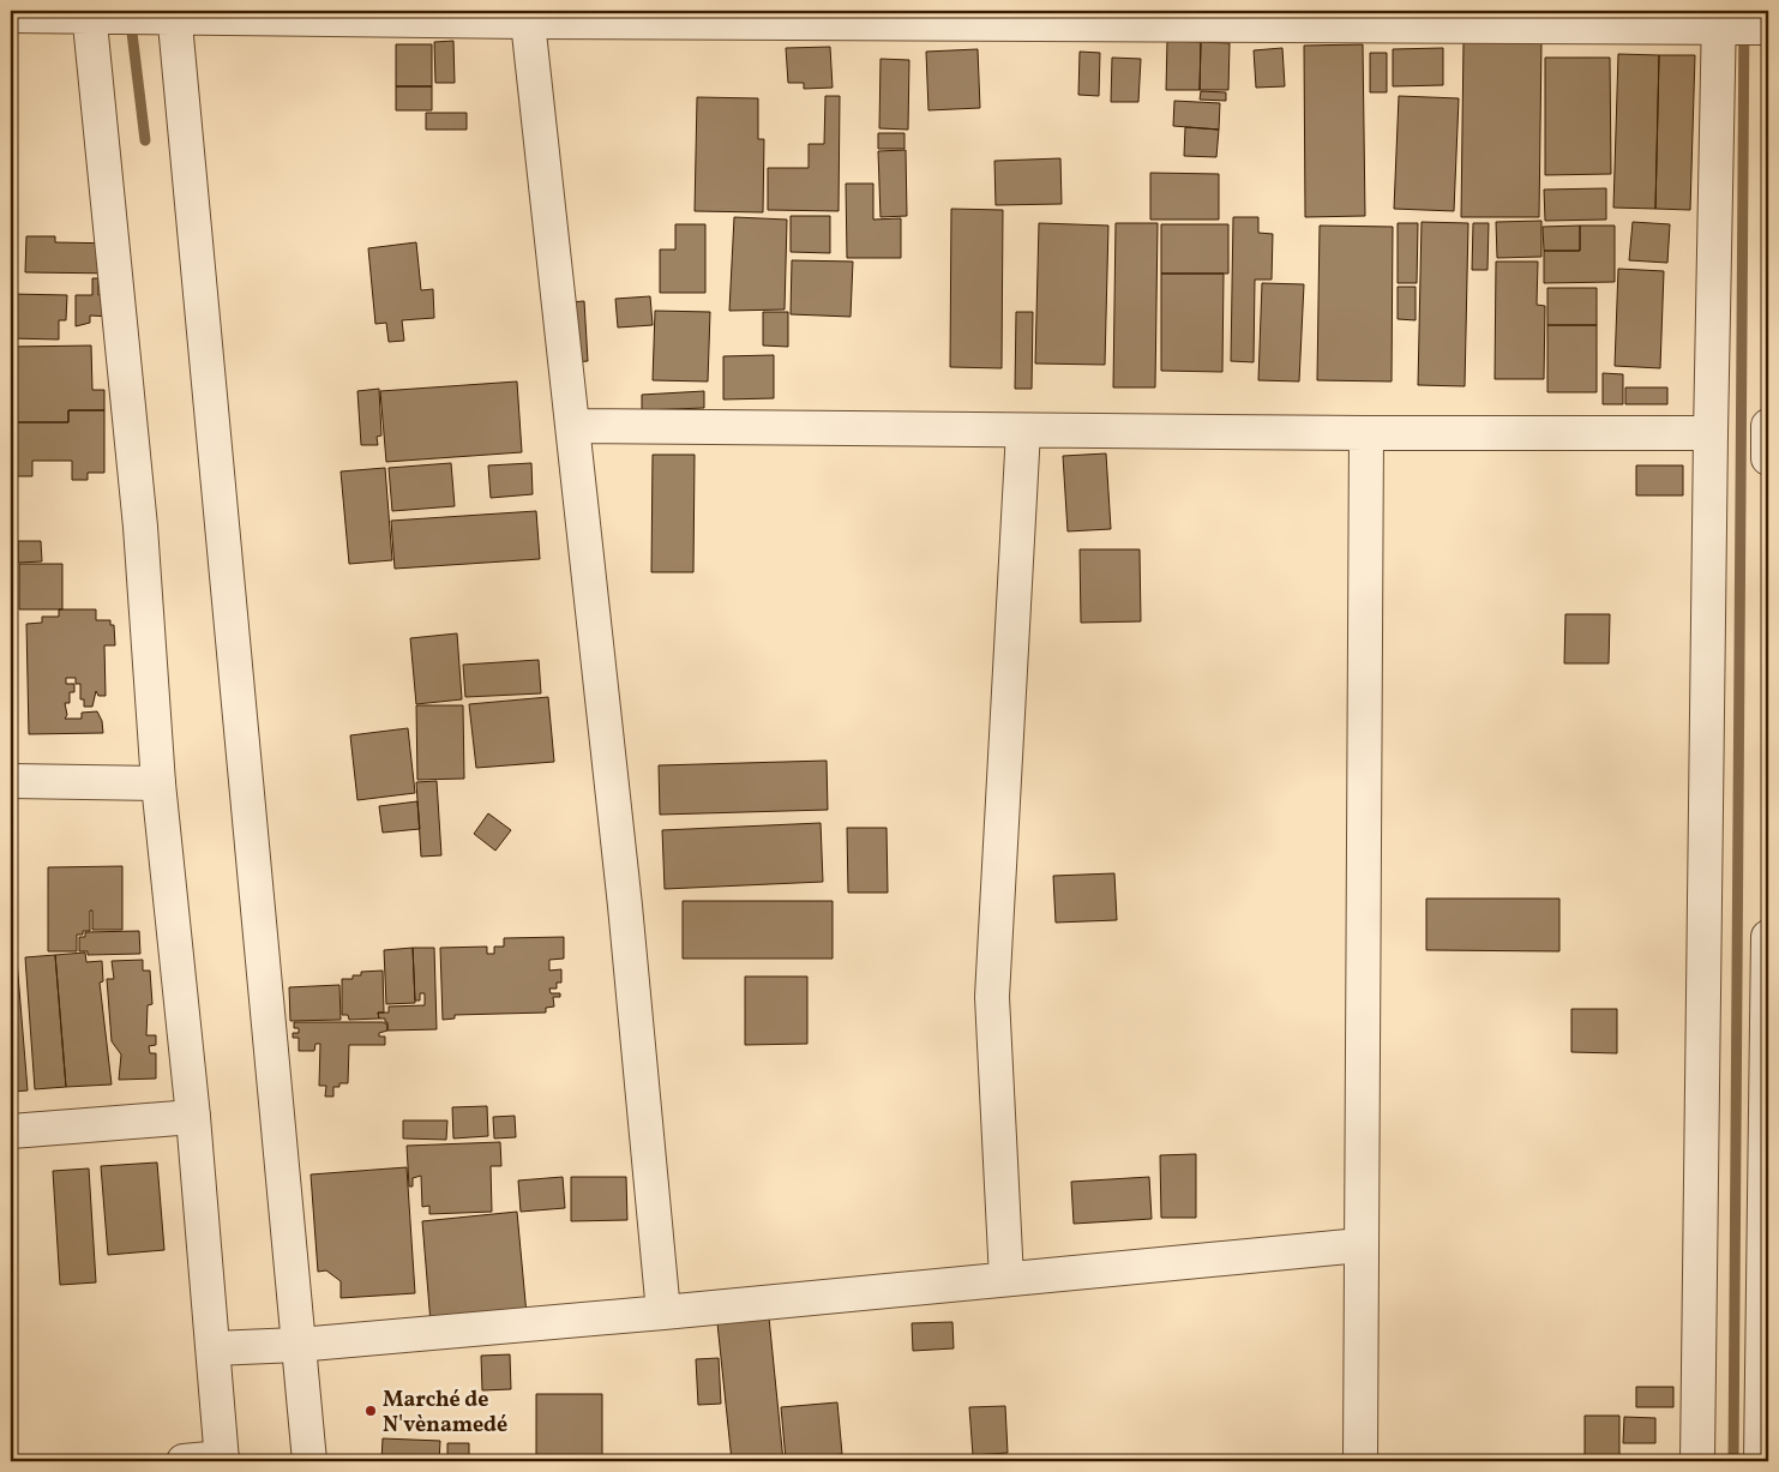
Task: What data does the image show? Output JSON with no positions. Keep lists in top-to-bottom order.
{
  "places": ["Marché de N'vènamedé"]
}
